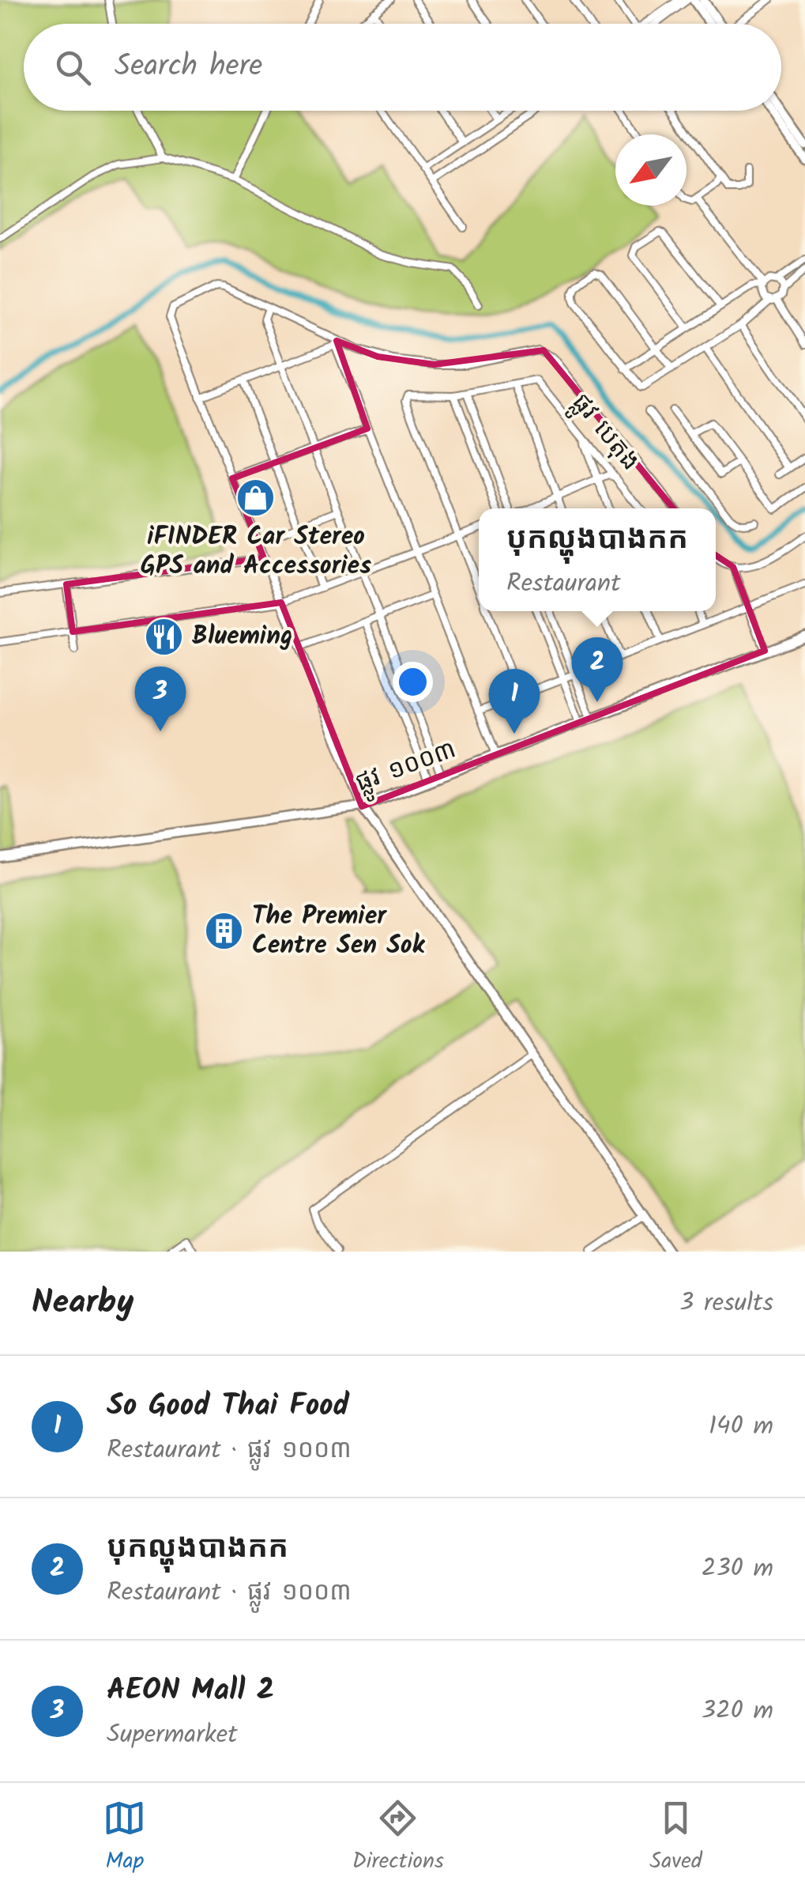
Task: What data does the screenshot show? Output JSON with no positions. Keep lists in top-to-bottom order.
{
  "streets": {
    "main road": ["ផ្លូវ ១០០៣"],
    "street": ["ផ្លូវ បេតុង"]
  },
  "places": {
    "shop": ["iFINDER Car Stereo GPS and Accessories"],
    "restaurant": ["Blueming"],
    "building": ["The Premier Centre Sen Sok"]
  },
  "north": "bottom left",
  "page": {
    "search": "Search here",
    "popup": ["បុកល្ហុងបាងកក", "Restaurant"],
    "pins": ["2", "3", "1"],
    "heading": ["Nearby", "3 results"],
    "list": [
      {
        "mark": "1",
        "name": "So Good Thai Food",
        "note": "Restaurant · ផ្លូវ ១០០៣",
        "value": "140 m"
      },
      {
        "mark": "2",
        "name": "បុកល្ហុងបាងកក",
        "note": "Restaurant · ផ្លូវ ១០០៣",
        "value": "230 m"
      },
      {
        "mark": "3",
        "name": "AEON Mall 2",
        "note": "Supermarket",
        "value": "320 m"
      }
    ],
    "nav": ["Map", "Directions", "Saved"]
  }
}
